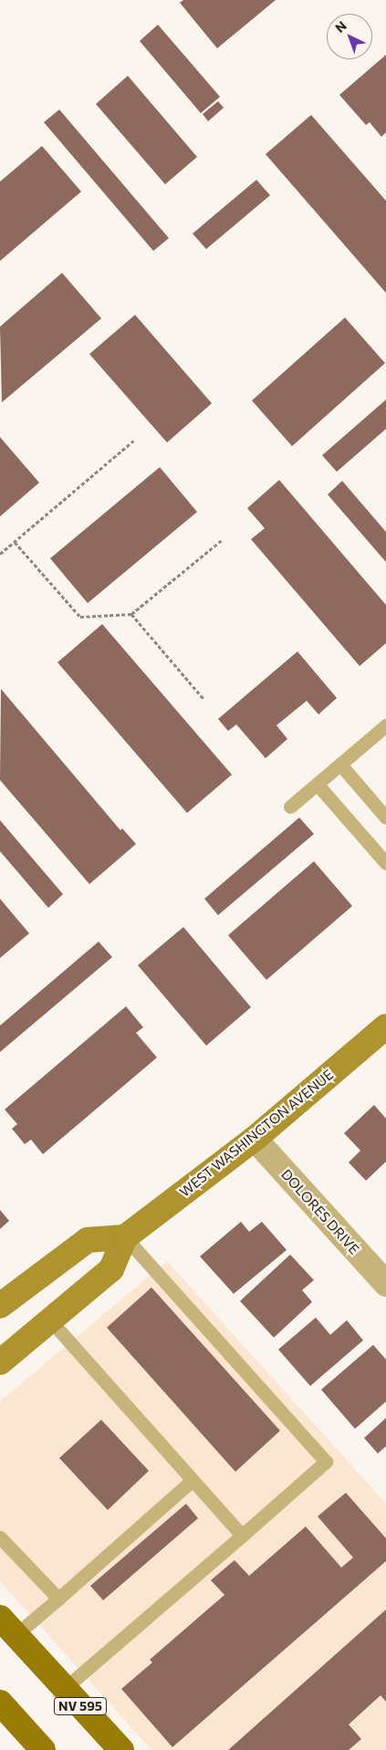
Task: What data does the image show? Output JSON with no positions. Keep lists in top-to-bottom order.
{
  "streets": {
    "main road": ["WEST WASHINGTON AVENUE", "NV 595"],
    "street": ["DOLORES DRIVE"]
  },
  "crossings": [
    ["WEST WASHINGTON AVENUE", "DOLORES DRIVE"]
  ],
  "north": "top left"
}
